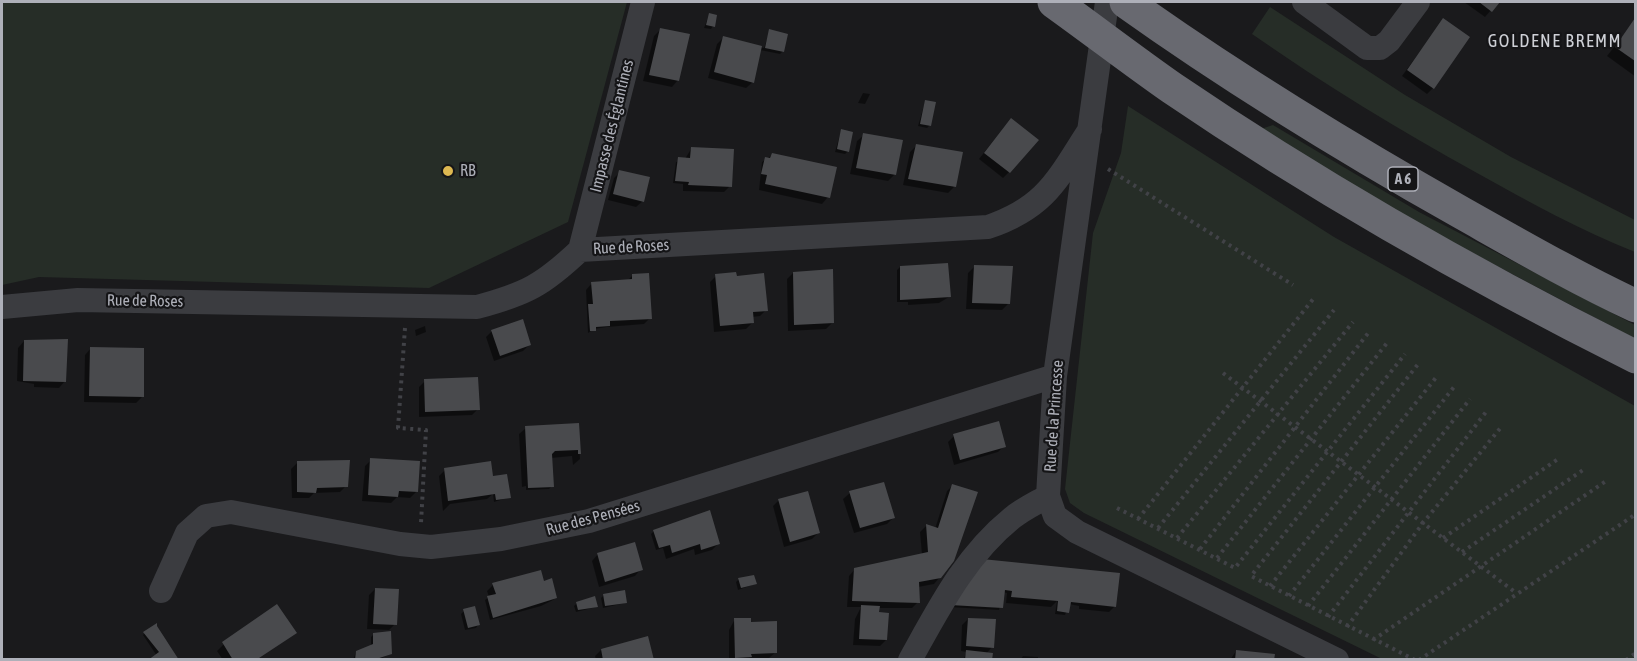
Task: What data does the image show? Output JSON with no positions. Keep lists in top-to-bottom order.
{
  "streets": {
    "highway": ["A 6"],
    "street": [
      "Impasse des Églantines",
      "Rue de Roses",
      "Rue de la Princesse",
      "Rue des Pensées"
    ]
  },
  "crossings": [
    ["Impasse des Églantines", "Rue de Roses"],
    ["Rue de Roses", "Rue de la Princesse"],
    ["Rue de la Princesse", "Rue des Pensées"]
  ],
  "districts": ["GOLDENE BREMM"],
  "places": ["RB"]
}
